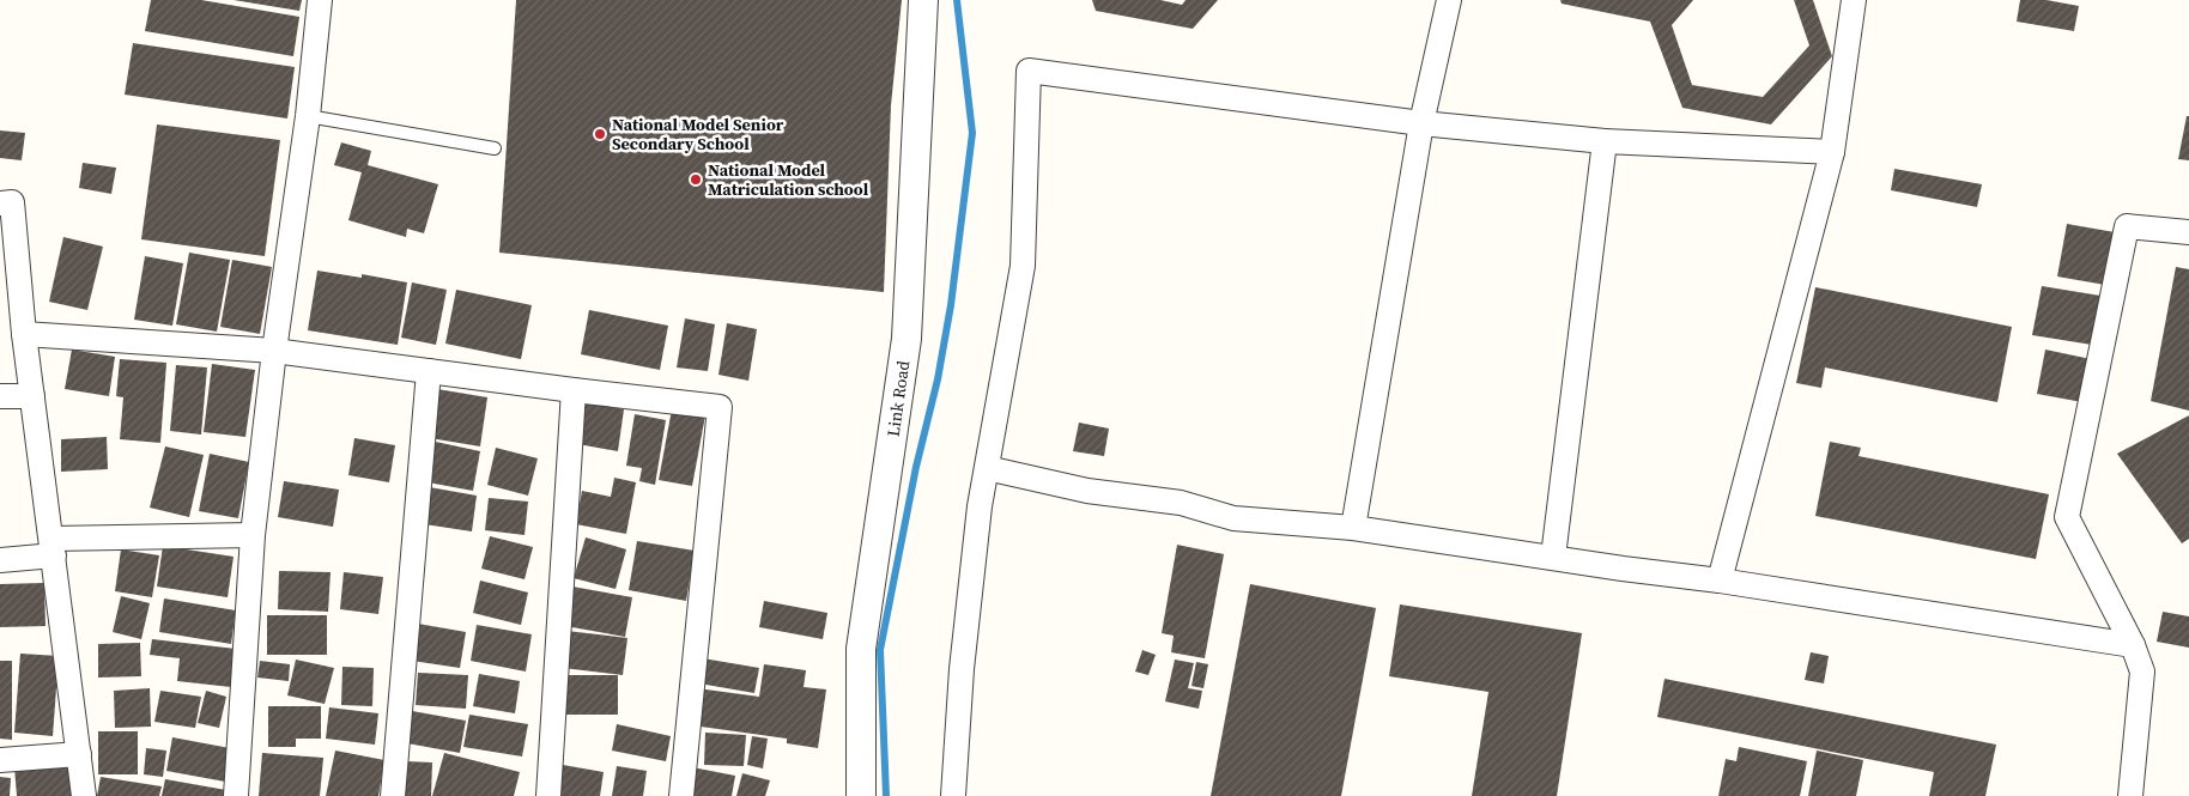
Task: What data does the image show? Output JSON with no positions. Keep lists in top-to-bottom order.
{
  "streets": {
    "street": ["Link Road"]
  },
  "places": ["National Model Senior Secondary School", "National Model Matriculation school"]
}
